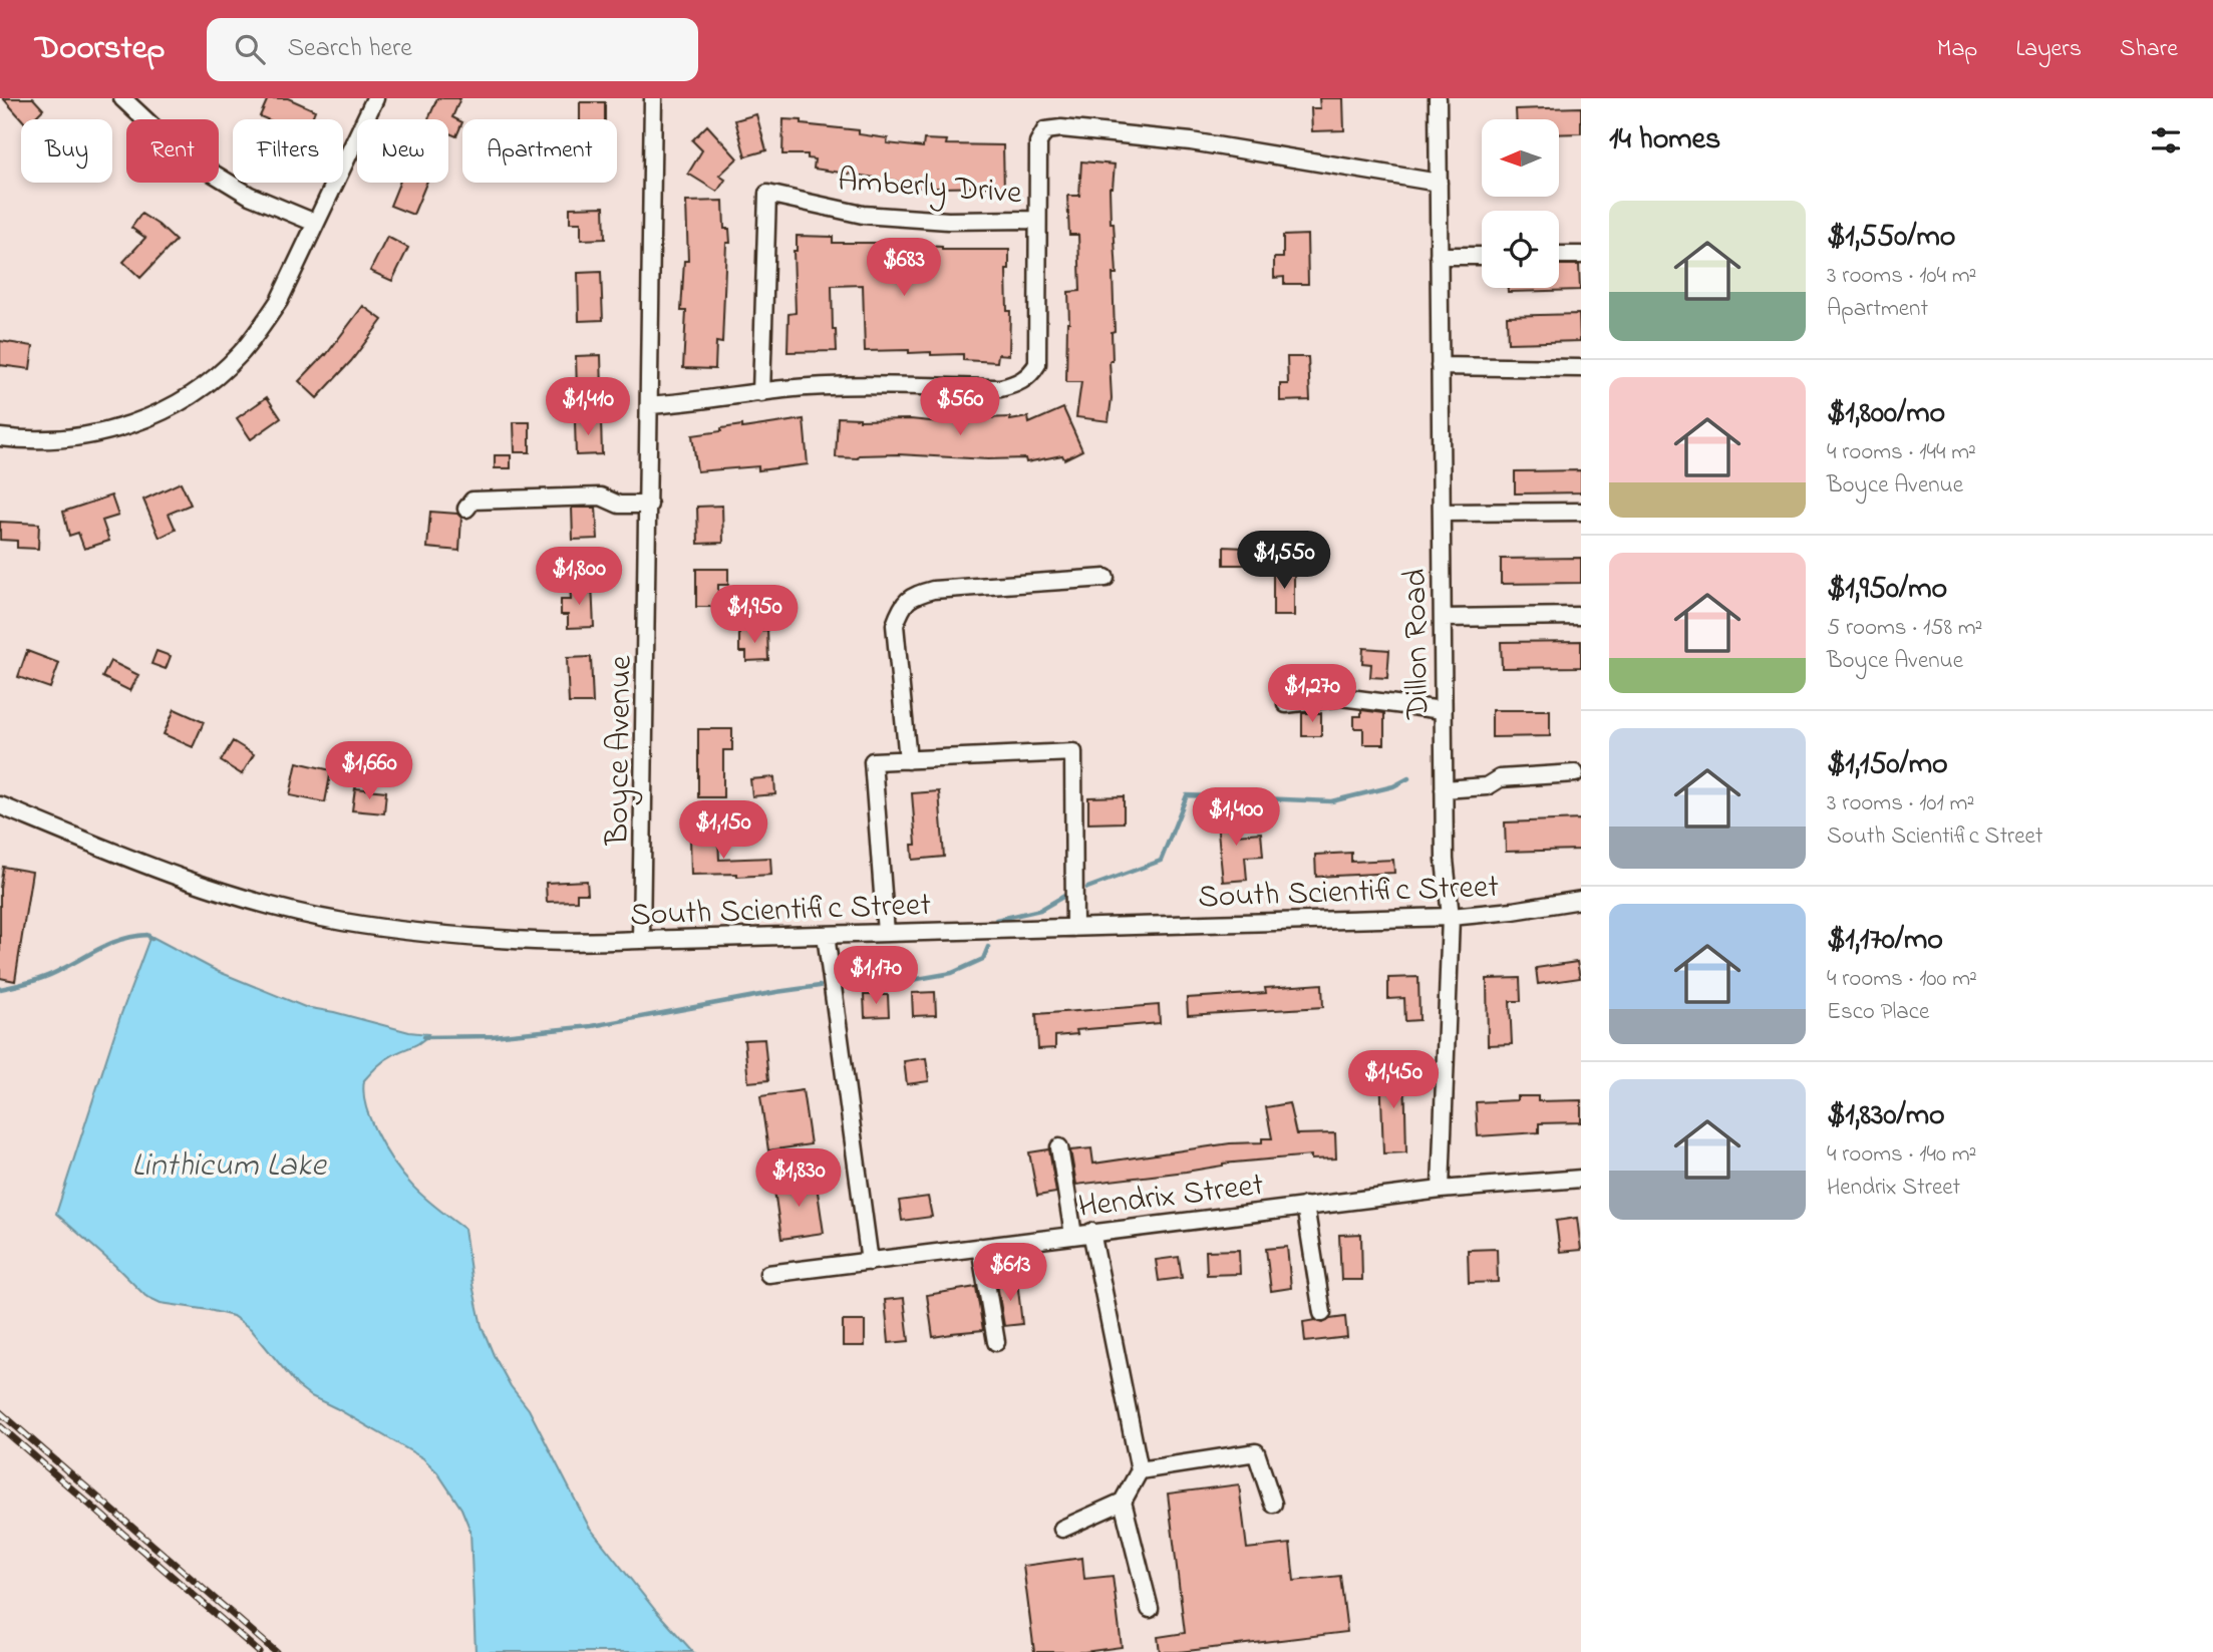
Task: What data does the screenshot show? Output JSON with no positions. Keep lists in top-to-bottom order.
{
  "streets": {
    "street": [
      "Amberly Drive",
      "Dillon Road",
      "Boyce Avenue",
      "South Scientific Street",
      "Hendrix Street"
    ]
  },
  "crossings": [
    ["Dillon Road", "South Scientific Street"],
    ["Dillon Road", "Hendrix Street"],
    ["Boyce Avenue", "South Scientific Street"]
  ],
  "water": ["Linthicum Lake"],
  "north": "left",
  "page": {
    "header": "Doorstep",
    "search": "Search here",
    "nav": ["Map", "Layers", "Share"],
    "heading": "14 homes",
    "chip": [
      "Buy",
      "Rent",
      "Filters",
      "New",
      "Apartment"
    ],
    "list": [
      {
        "name": "$1,550/mo",
        "note": "3 rooms · 104 m² · Apartment"
      },
      {
        "name": "$1,800/mo",
        "note": "4 rooms · 144 m² · Boyce Avenue"
      },
      {
        "name": "$1,950/mo",
        "note": "5 rooms · 158 m² · Boyce Avenue"
      },
      {
        "name": "$1,150/mo",
        "note": "3 rooms · 101 m² · South Scientific Street"
      },
      {
        "name": "$1,170/mo",
        "note": "4 rooms · 100 m² · Esco Place"
      },
      {
        "name": "$1,830/mo",
        "note": "4 rooms · 140 m² · Hendrix Street"
      }
    ],
    "price": [
      "$683",
      "$1,410",
      "$560",
      "$1,550",
      "$1,800",
      "$1,950",
      "$1,270",
      "$1,660",
      "$1,400",
      "$1,150",
      "$1,170",
      "$1,450",
      "$1,830",
      "$613"
    ]
  }
}
